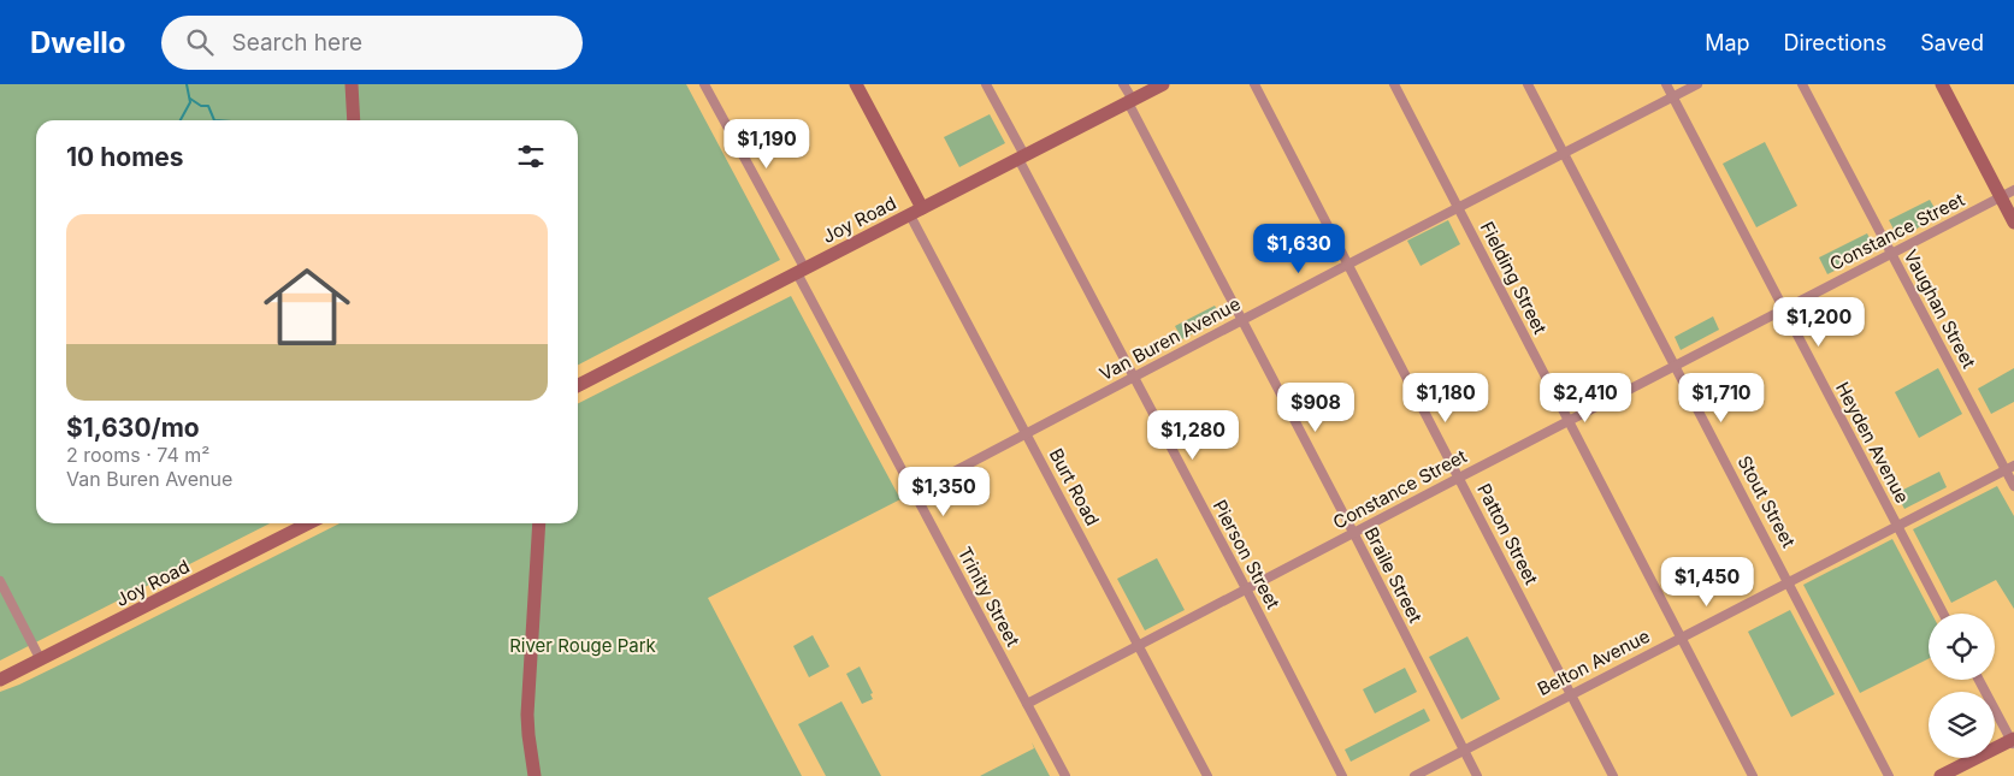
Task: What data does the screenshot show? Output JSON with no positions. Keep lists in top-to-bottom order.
{
  "streets": {
    "main road": ["Joy Road", "Burt Road"],
    "street": [
      "Constance Street",
      "Fielding Street",
      "Vaughan Street",
      "Van Buren Avenue",
      "Heyden Avenue",
      "Stout Street",
      "Patton Street",
      "Pierson Street",
      "Braile Street",
      "Trinity Street",
      "Belton Avenue"
    ]
  },
  "crossings": [
    ["Joy Road", "Burt Road"],
    ["Joy Road", "Pierson Street"],
    ["Joy Road", "Braile Street"],
    ["Joy Road", "Trinity Street"],
    ["Constance Street", "Fielding Street"],
    ["Constance Street", "Vaughan Street"],
    ["Constance Street", "Heyden Avenue"],
    ["Constance Street", "Burt Road"],
    ["Constance Street", "Stout Street"],
    ["Constance Street", "Patton Street"],
    ["Constance Street", "Pierson Street"],
    ["Constance Street", "Braile Street"],
    ["Constance Street", "Trinity Street"],
    ["Fielding Street", "Van Buren Avenue"],
    ["Fielding Street", "Belton Avenue"],
    ["Vaughan Street", "Belton Avenue"],
    ["Van Buren Avenue", "Heyden Avenue"],
    ["Van Buren Avenue", "Burt Road"],
    ["Van Buren Avenue", "Stout Street"],
    ["Van Buren Avenue", "Patton Street"],
    ["Van Buren Avenue", "Pierson Street"],
    ["Van Buren Avenue", "Braile Street"],
    ["Van Buren Avenue", "Trinity Street"],
    ["Heyden Avenue", "Belton Avenue"],
    ["Stout Street", "Belton Avenue"],
    ["Patton Street", "Belton Avenue"],
    ["Braile Street", "Belton Avenue"]
  ],
  "parks": ["River Rouge Park"],
  "page": {
    "header": "Dwello",
    "search": "Search here",
    "nav": ["Map", "Directions", "Saved"],
    "price": [
      "$1,190",
      "$1,630",
      "$1,200",
      "$1,180",
      "$2,410",
      "$1,710",
      "$908",
      "$1,280",
      "$1,350",
      "$1,450"
    ],
    "heading": "10 homes",
    "list": [
      {
        "name": "$1,630/mo",
        "note": "2 rooms · 74 m² · Van Buren Avenue"
      }
    ]
  }
}
